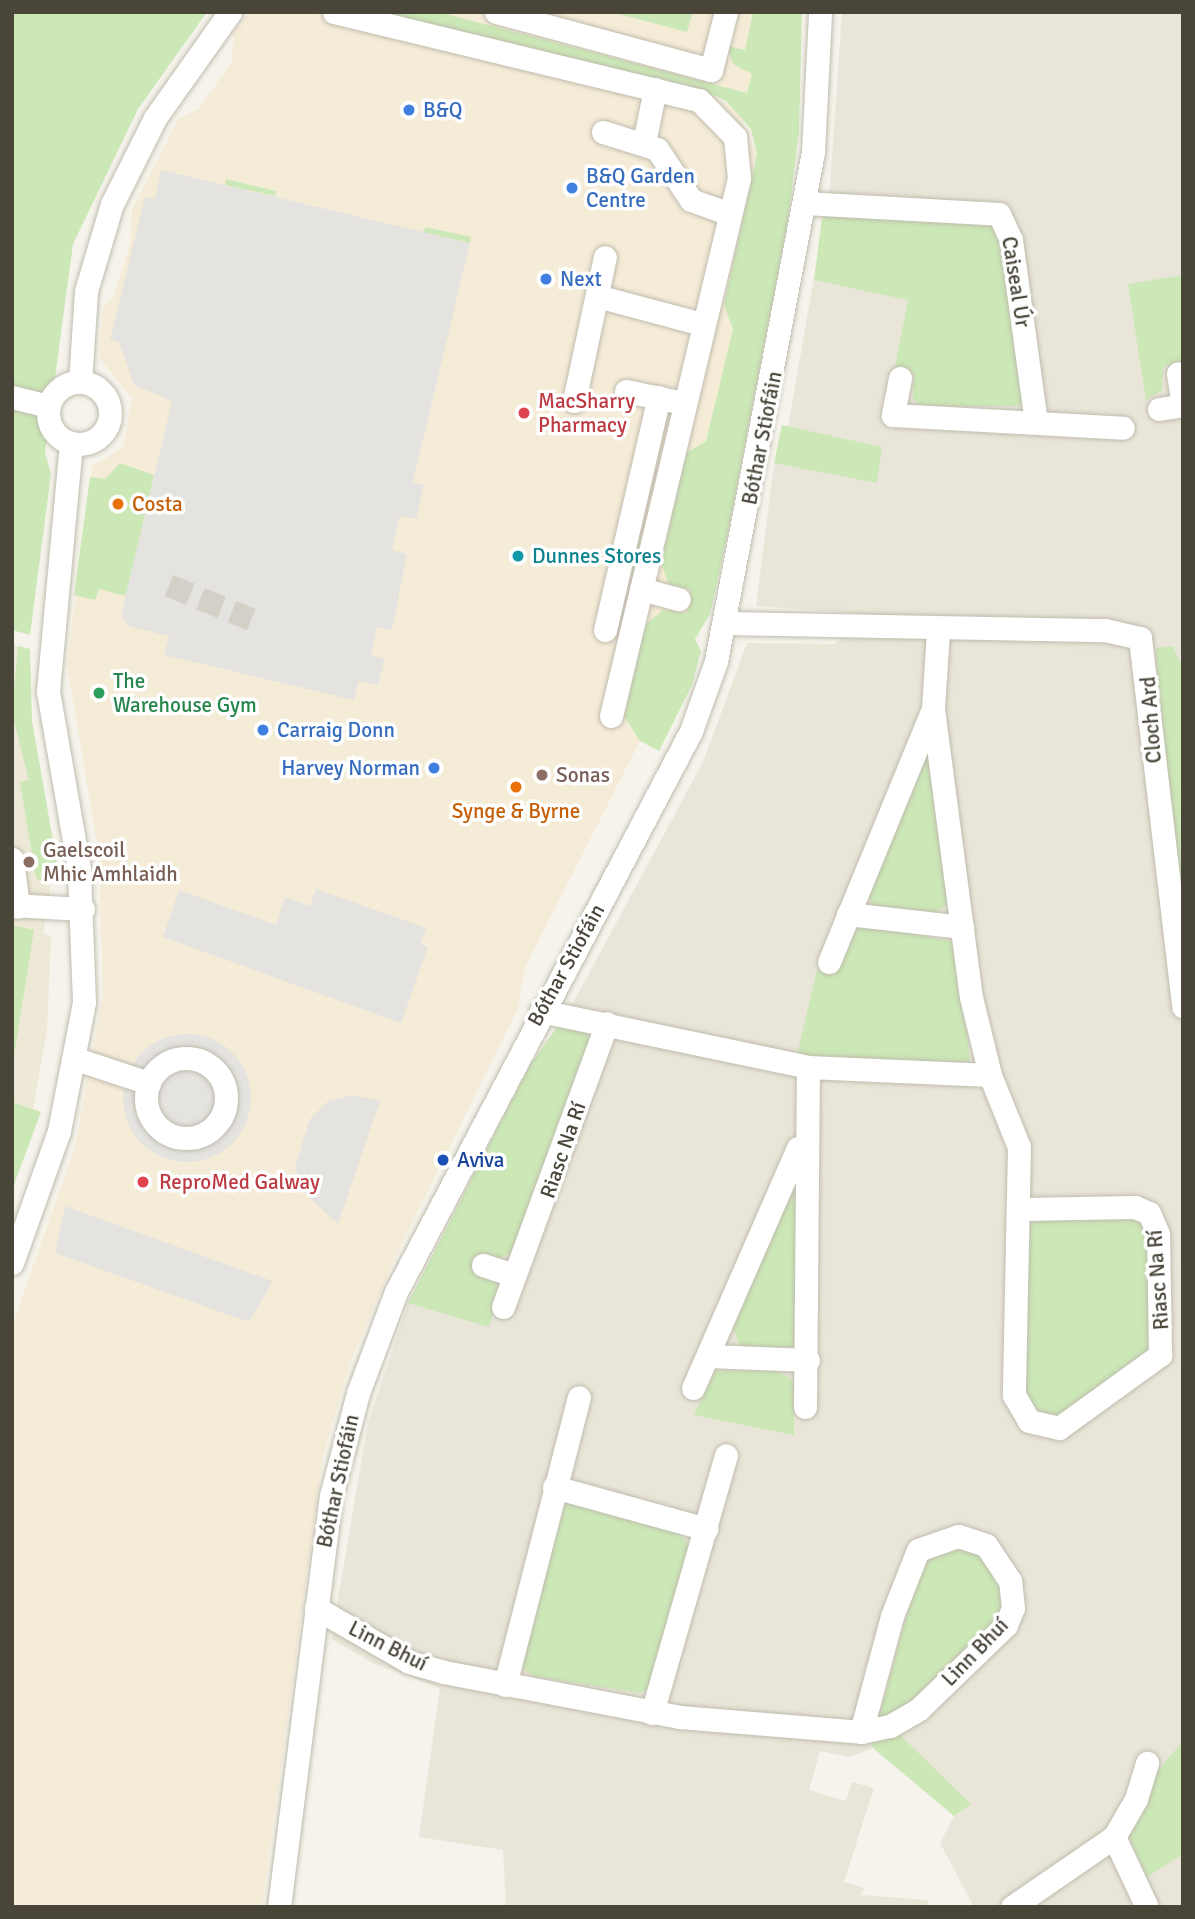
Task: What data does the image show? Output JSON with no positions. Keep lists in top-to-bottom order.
{
  "streets": {
    "street": [
      "Caiseal Úr",
      "Bóthar Stiofáin",
      "Cloch Ard",
      "Riasc Na Rí",
      "Linn Bhuí"
    ]
  },
  "crossings": [
    ["Caiseal Úr", "Bóthar Stiofáin"],
    ["Bóthar Stiofáin", "Cloch Ard"],
    ["Bóthar Stiofáin", "Linn Bhuí"]
  ],
  "places": [
    "B&Q",
    "B&Q Garden Centre",
    "Next",
    "MacSharry Pharmacy",
    "Costa",
    "Dunnes Stores",
    "The Warehouse Gym",
    "Carraig Donn",
    "Harvey Norman",
    "Sonas",
    "Synge & Byrne",
    "Gaelscoil Mhic Amhlaidh",
    "Aviva",
    "ReproMed Galway"
  ]
}
